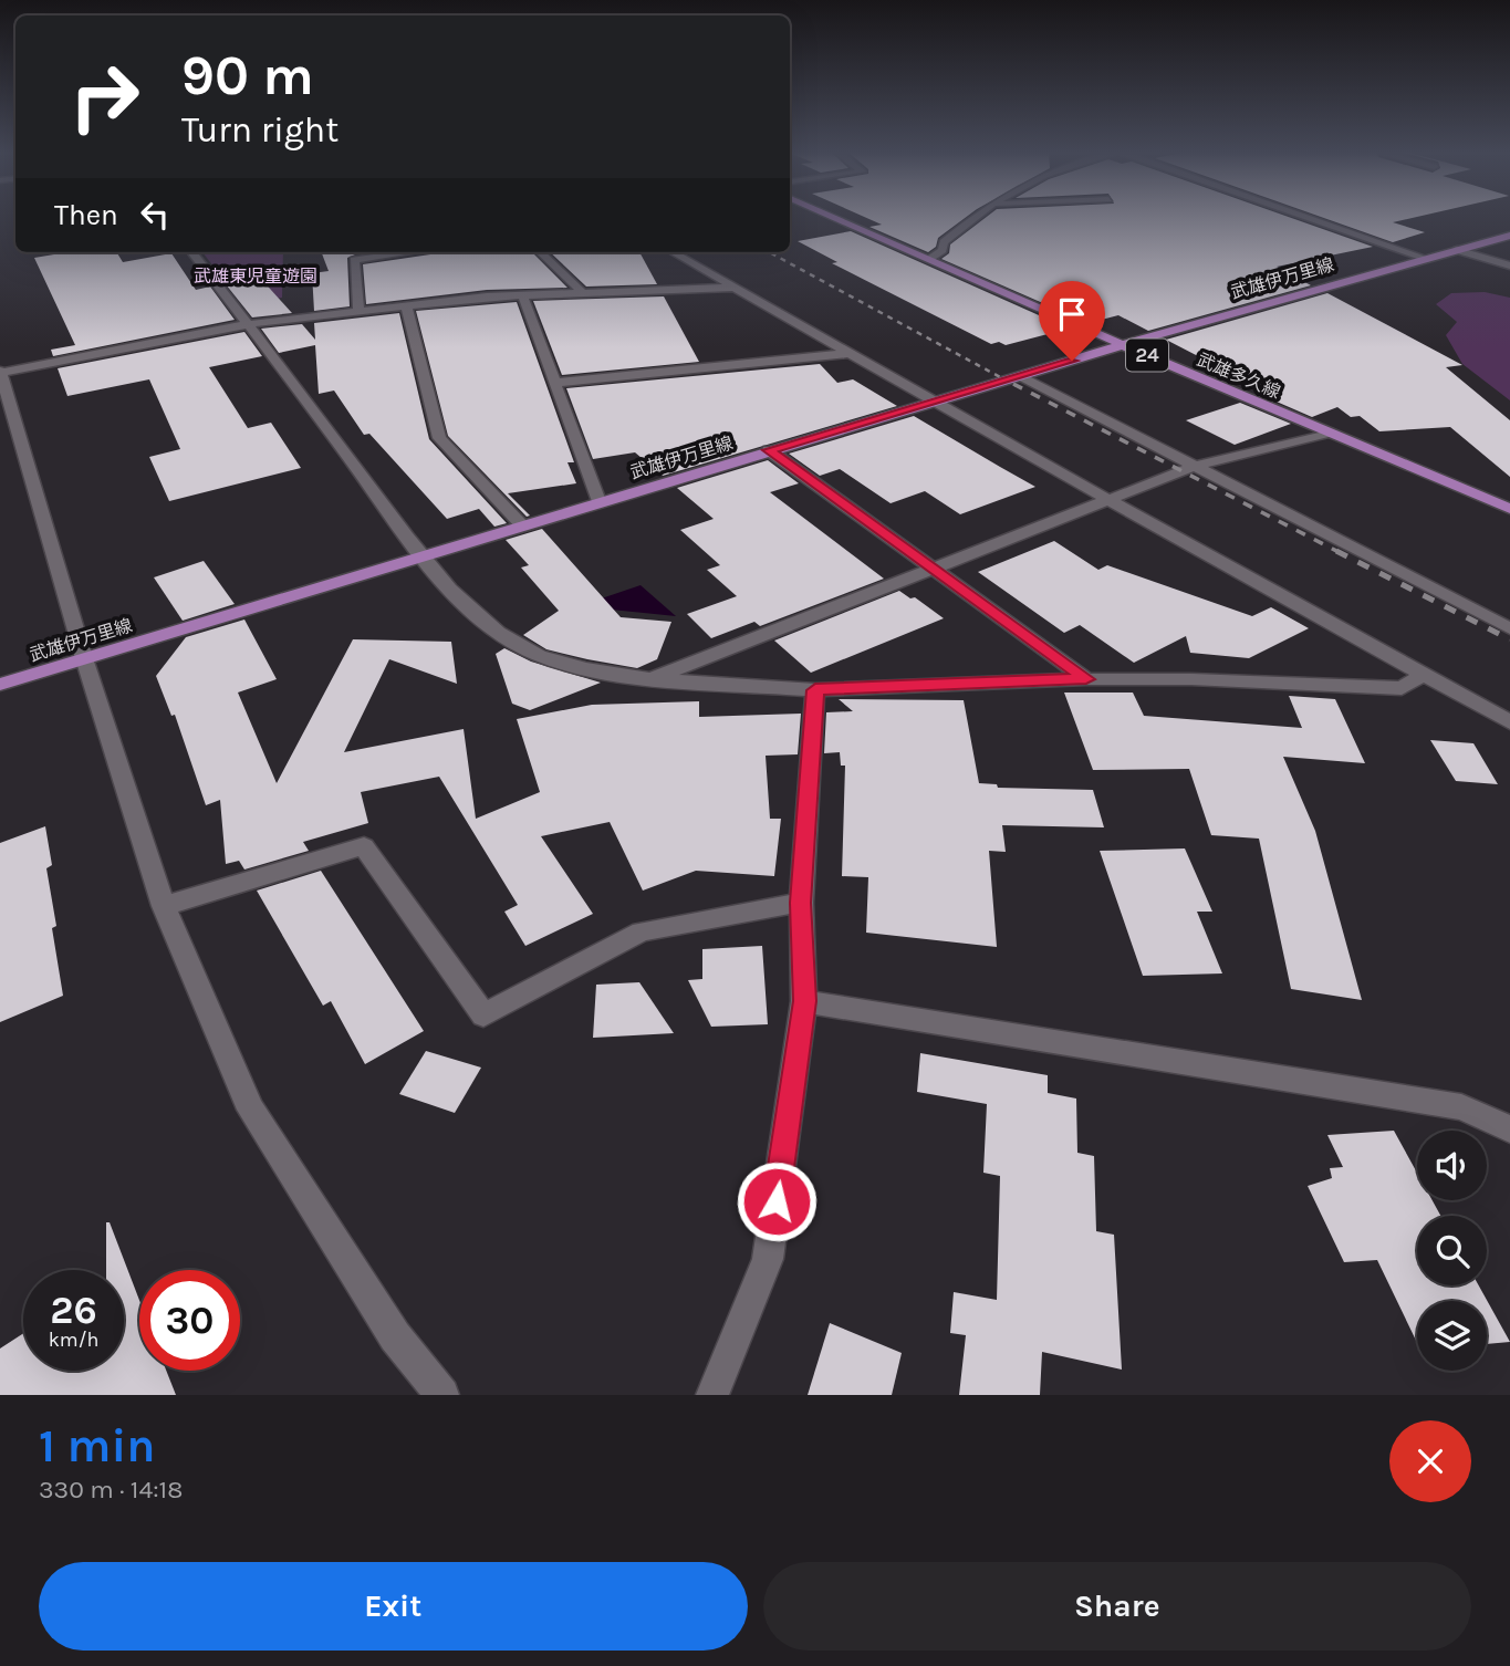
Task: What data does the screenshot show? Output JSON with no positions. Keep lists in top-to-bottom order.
{
  "streets": {
    "main road": ["武雄伊万里線", "24", "武雄多久線"]
  },
  "crossings": [
    ["武雄伊万里線", "武雄多久線"]
  ],
  "parks": ["武雄東児童遊園"],
  "page": {
    "turn": ["90 m", "Turn right"],
    "then": "Then",
    "speed": "26 km/h",
    "limit": "30",
    "heading": ["1 min", "330 m · 14:18"],
    "buttons": ["Exit", "Share"]
  }
}
